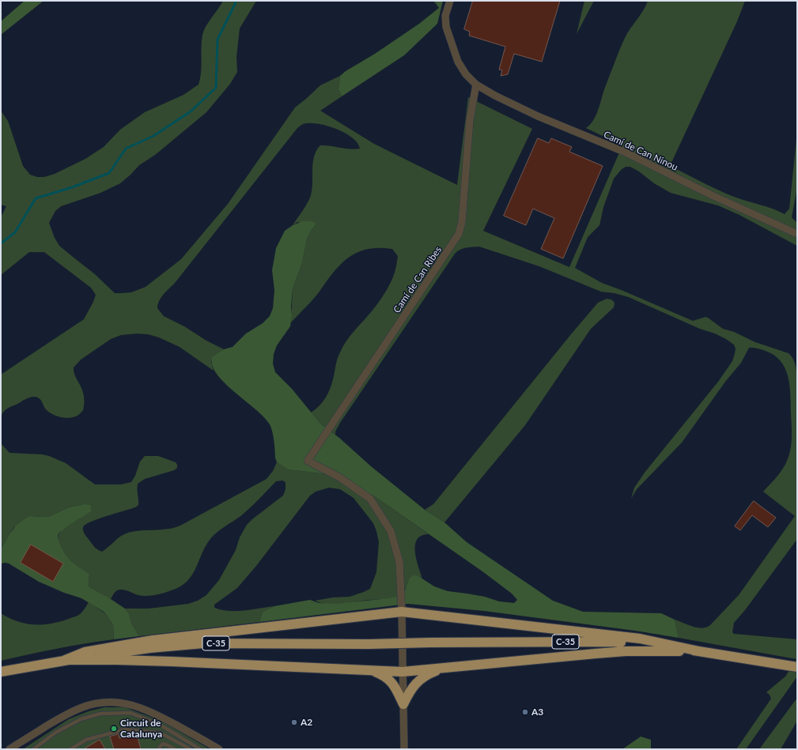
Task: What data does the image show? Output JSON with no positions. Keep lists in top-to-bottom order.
{
  "streets": {
    "highway": ["C-35"],
    "street": ["Camí de Can Ninou", "Camí de Can Ribes"]
  },
  "crossings": [
    ["Camí de Can Ninou", "Camí de Can Ribes"]
  ],
  "places": ["A3", "A2", "Circuit de Catalunya"]
}
